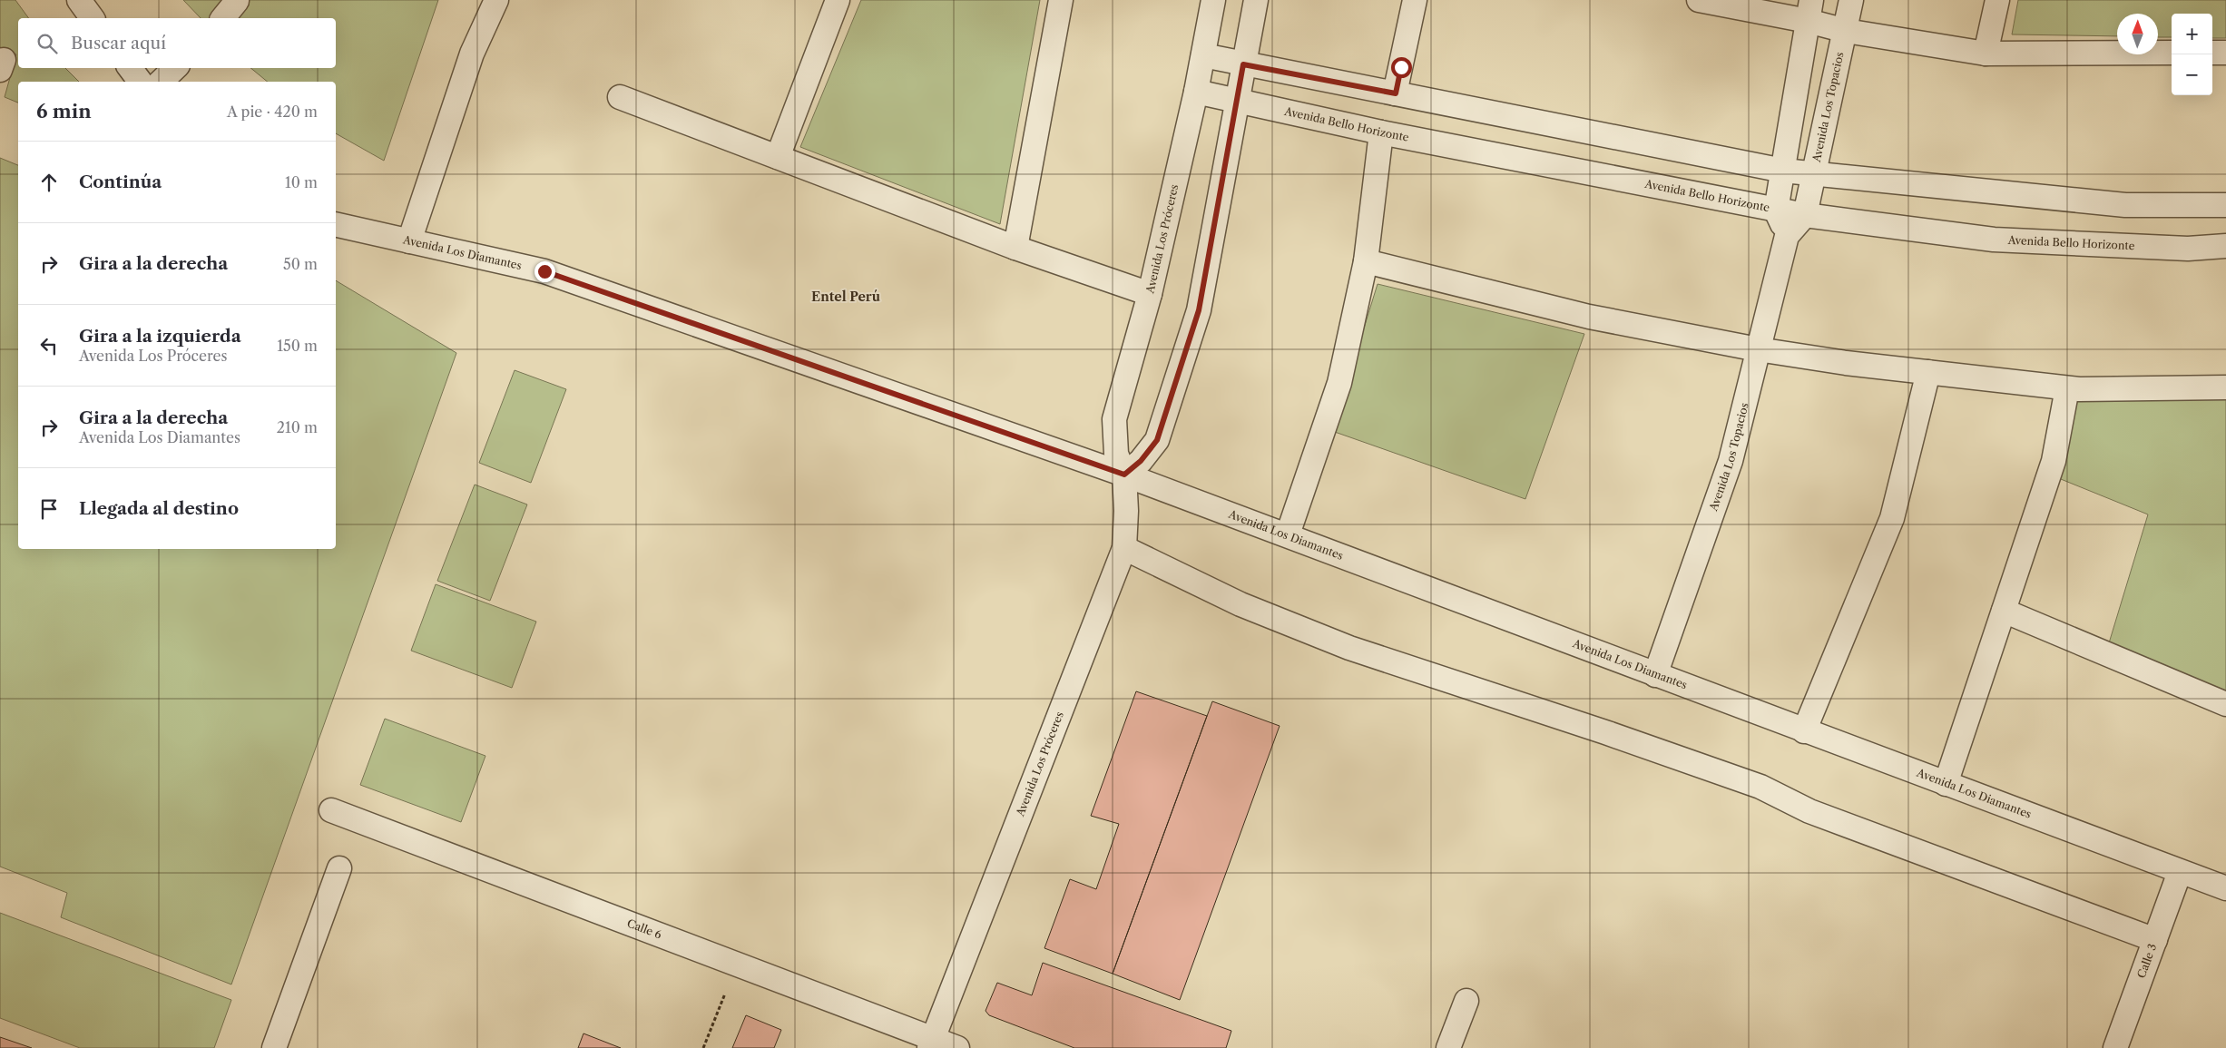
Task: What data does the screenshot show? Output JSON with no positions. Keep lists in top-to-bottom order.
{
  "streets": {
    "street": [
      "Avenida Los Topacios",
      "Avenida Bello Horizonte",
      "Avenida Los Próceres",
      "Avenida Los Diamantes",
      "Calle 6",
      "Calle 3"
    ]
  },
  "crossings": [
    ["Avenida Los Topacios", "Avenida Bello Horizonte"],
    ["Avenida Los Topacios", "Avenida Los Diamantes"],
    ["Avenida Bello Horizonte", "Avenida Los Próceres"],
    ["Avenida Los Próceres", "Avenida Los Diamantes"],
    ["Avenida Los Próceres", "Calle 6"],
    ["Avenida Los Diamantes", "Calle 3"]
  ],
  "districts": ["Entel Perú"],
  "north": "top",
  "page": {
    "map_buttons": ["+", "−"],
    "search": "Buscar aquí",
    "heading": ["6 min", "A pie · 420 m"],
    "list": [
      ["Continúa", "10 m"],
      ["Gira a la derecha", "50 m"],
      ["Gira a la izquierda", "Avenida Los Próceres", "150 m"],
      ["Gira a la derecha", "Avenida Los Diamantes", "210 m"],
      "Llegada al destino"
    ]
  }
}
